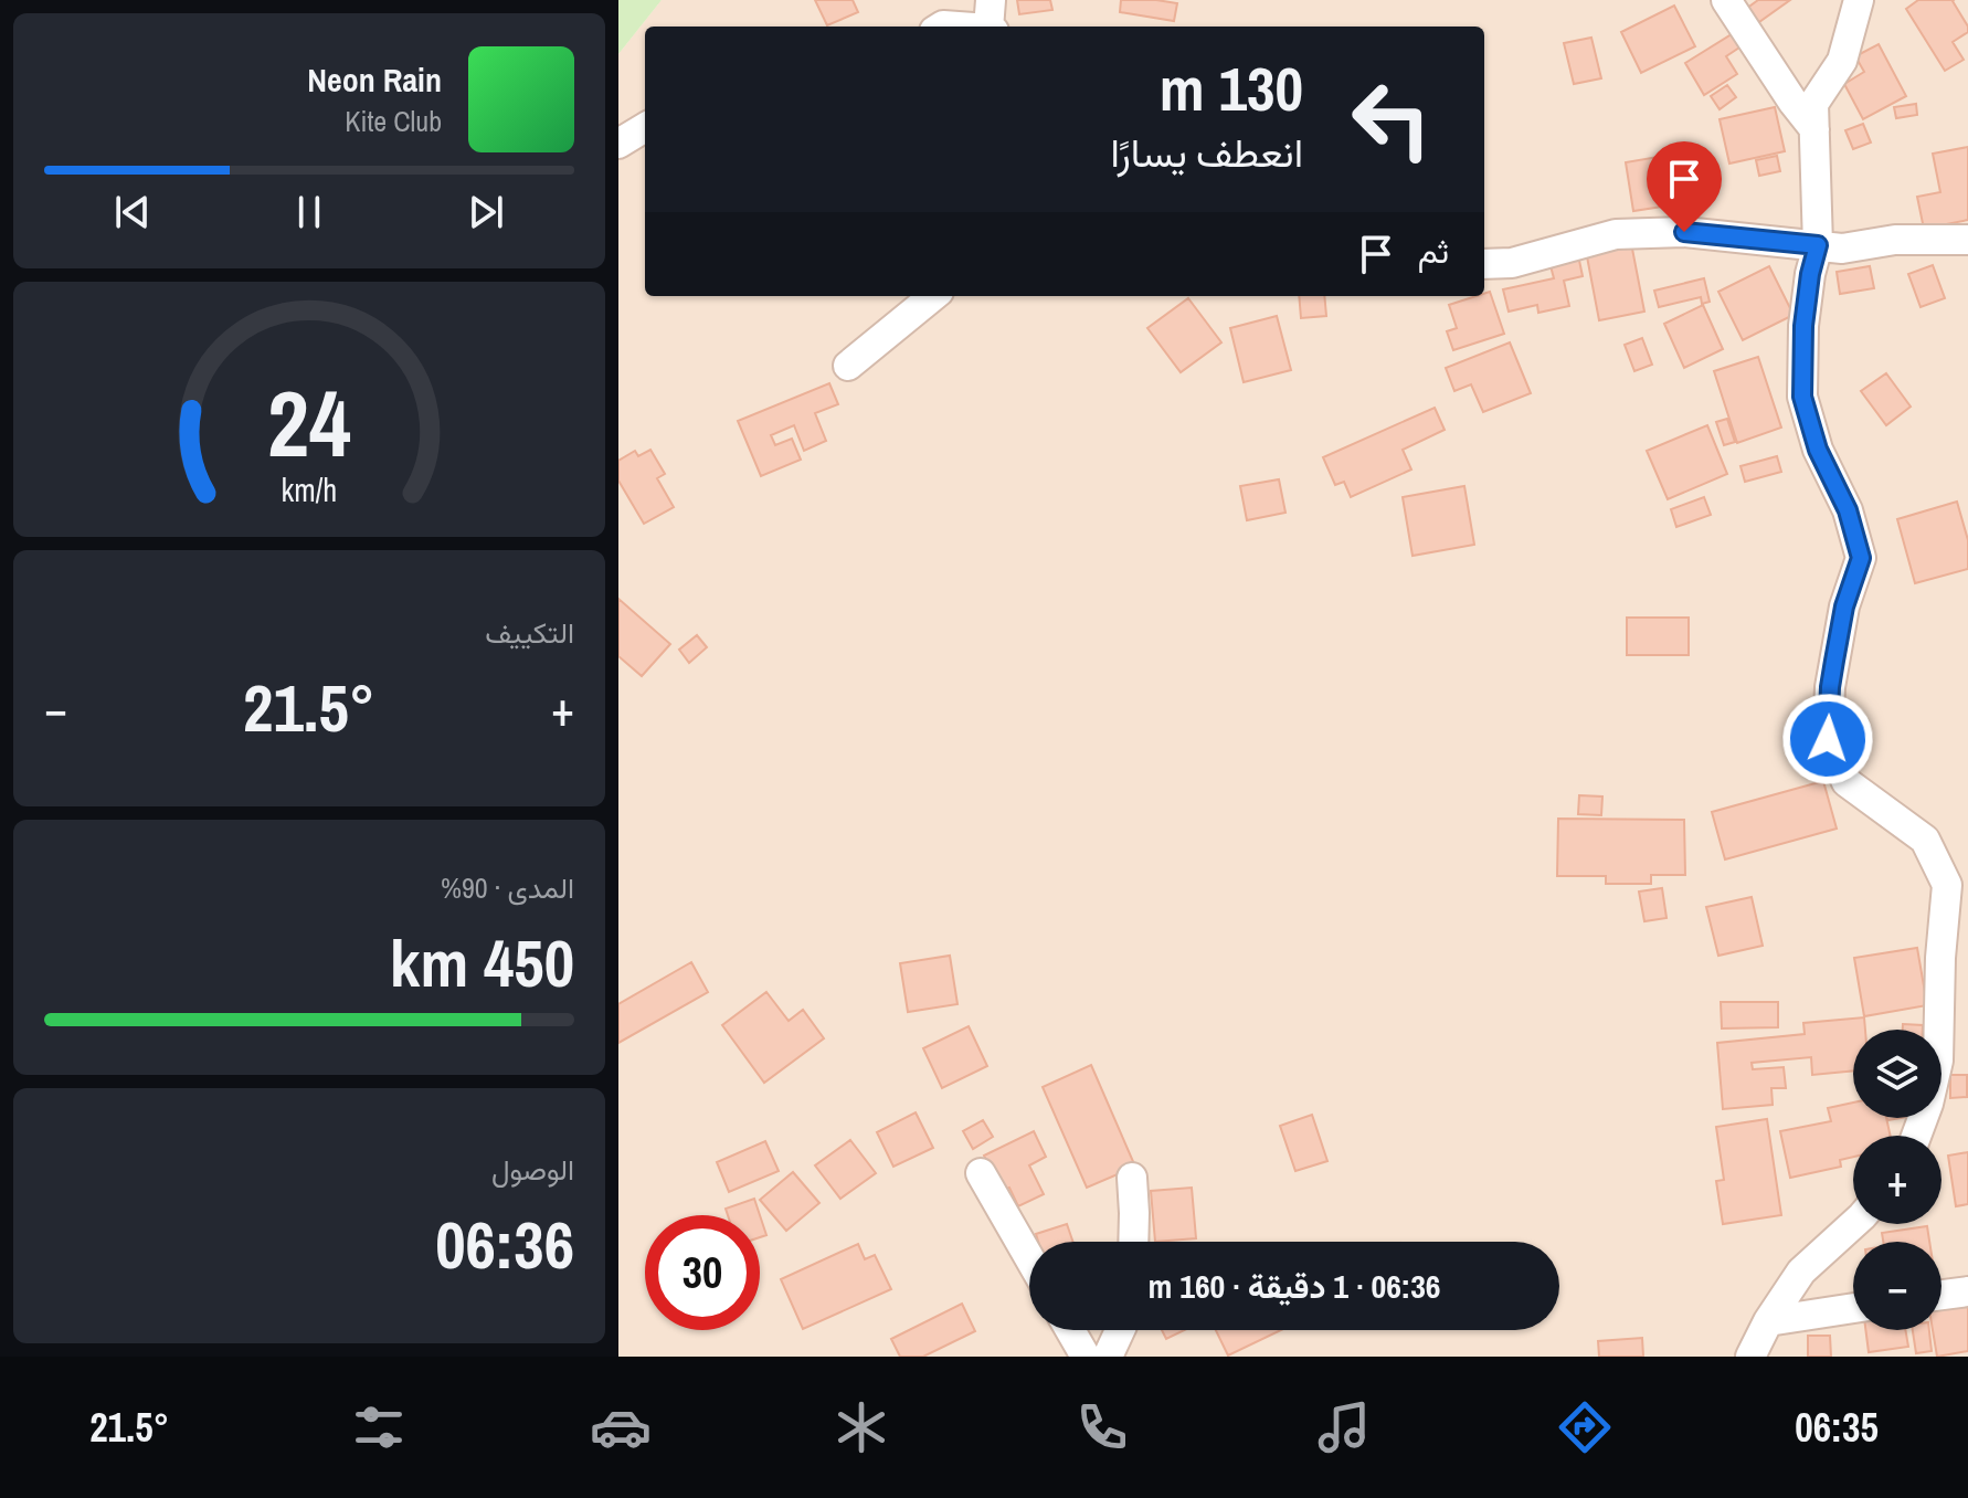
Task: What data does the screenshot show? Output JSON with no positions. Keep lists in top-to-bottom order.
{
  "page": {
    "turn": ["130 m", "انعطف يسارًا"],
    "song": ["Neon Rain", "Kite Club"],
    "then": "ثم",
    "tile": [
      "التكييف",
      ["المدى · 90%", "450 km"],
      ["الوصول", "06:36"]
    ],
    "heat": ["−", "21.5°", "+"],
    "map_buttons": ["+", "−"],
    "limit": "30",
    "trip": "06:36 · 1 دقيقة · 160 m",
    "tabs": ["06:35", "21.5°"],
    "gauge": ["24", "km/h"]
  }
}
